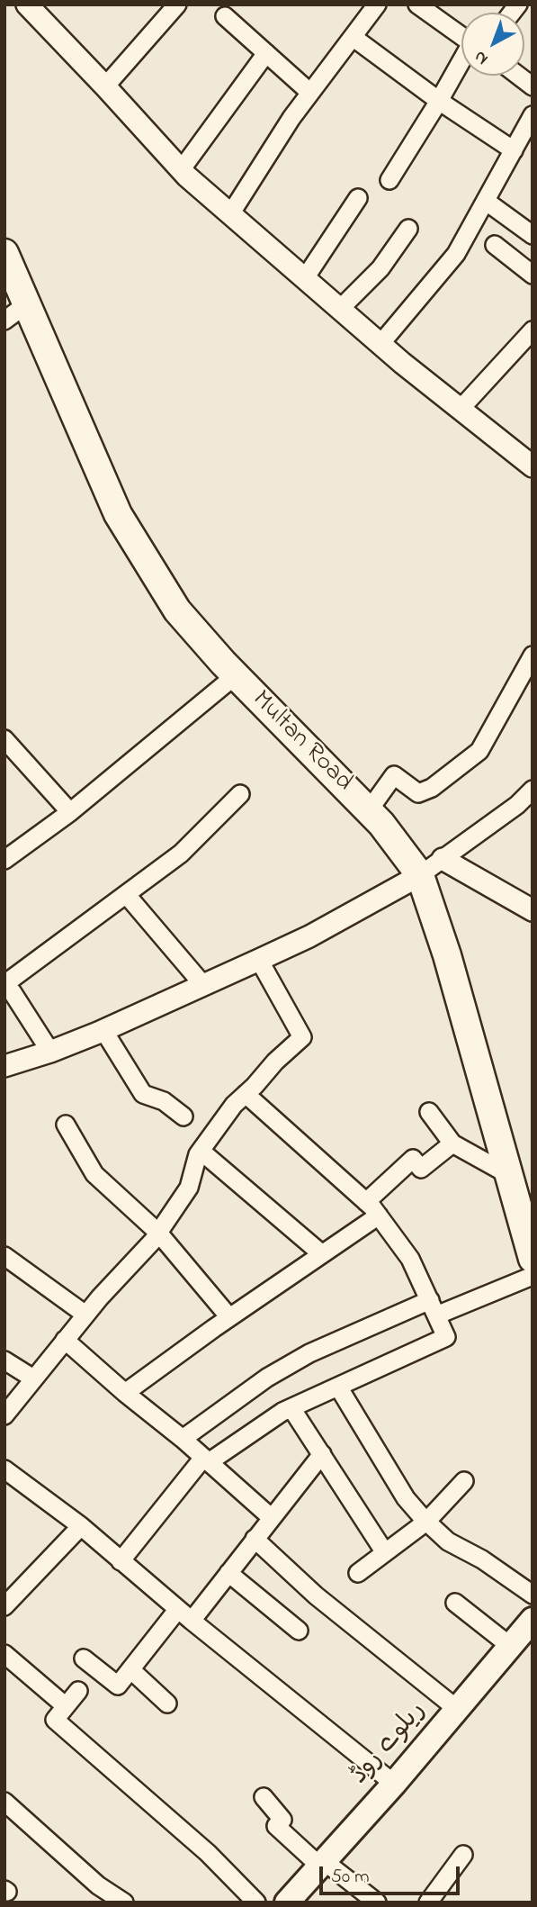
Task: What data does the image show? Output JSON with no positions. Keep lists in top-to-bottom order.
{
  "streets": {
    "main road": ["Multan Road", "ریلوے روڈ"]
  },
  "scale_bar": "50 m",
  "north": "bottom left"
}
